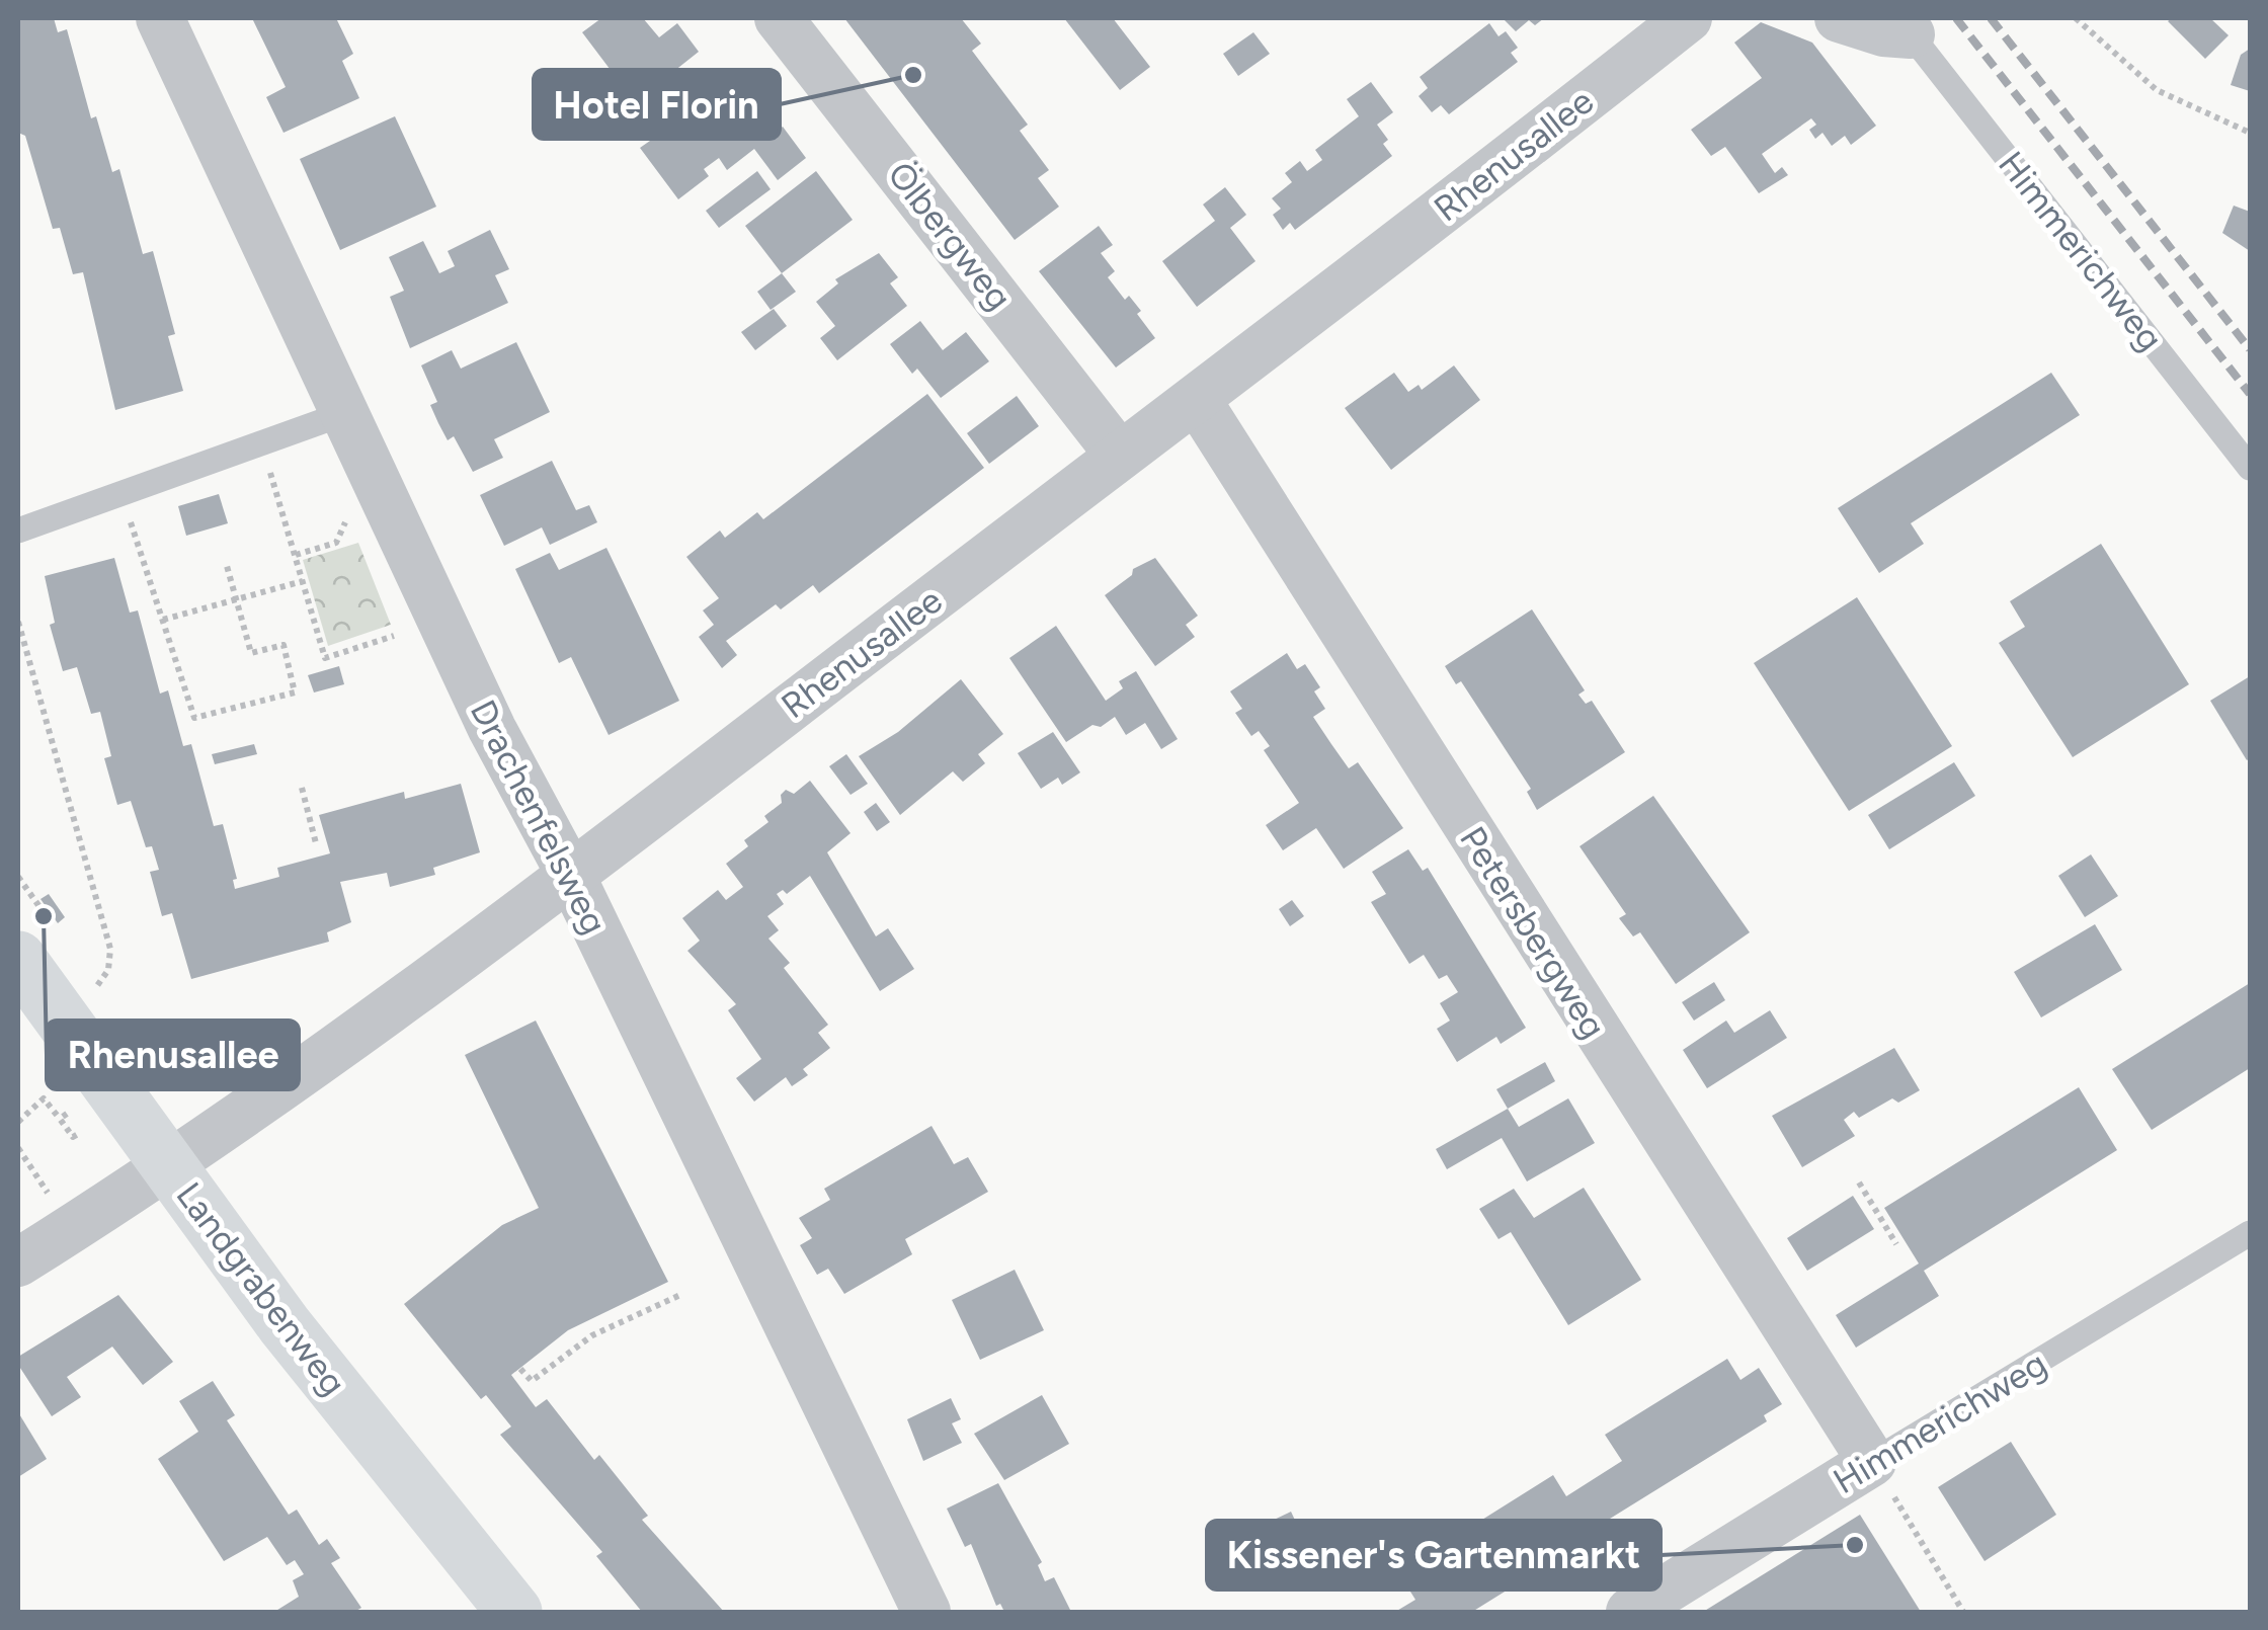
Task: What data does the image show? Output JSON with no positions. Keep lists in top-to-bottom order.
{
  "streets": {
    "street": [
      "Rhenusallee",
      "Ölbergweg",
      "Himmerichweg",
      "Drachenfelsweg",
      "Petersbergweg",
      "Landgrabenweg"
    ]
  },
  "crossings": [
    ["Rhenusallee", "Ölbergweg"],
    ["Rhenusallee", "Drachenfelsweg"],
    ["Rhenusallee", "Petersbergweg"],
    ["Rhenusallee", "Landgrabenweg"],
    ["Himmerichweg", "Petersbergweg"]
  ],
  "places": ["Hotel Florin", "Rhenusallee", "Kissener's Gartenmarkt"]
}
